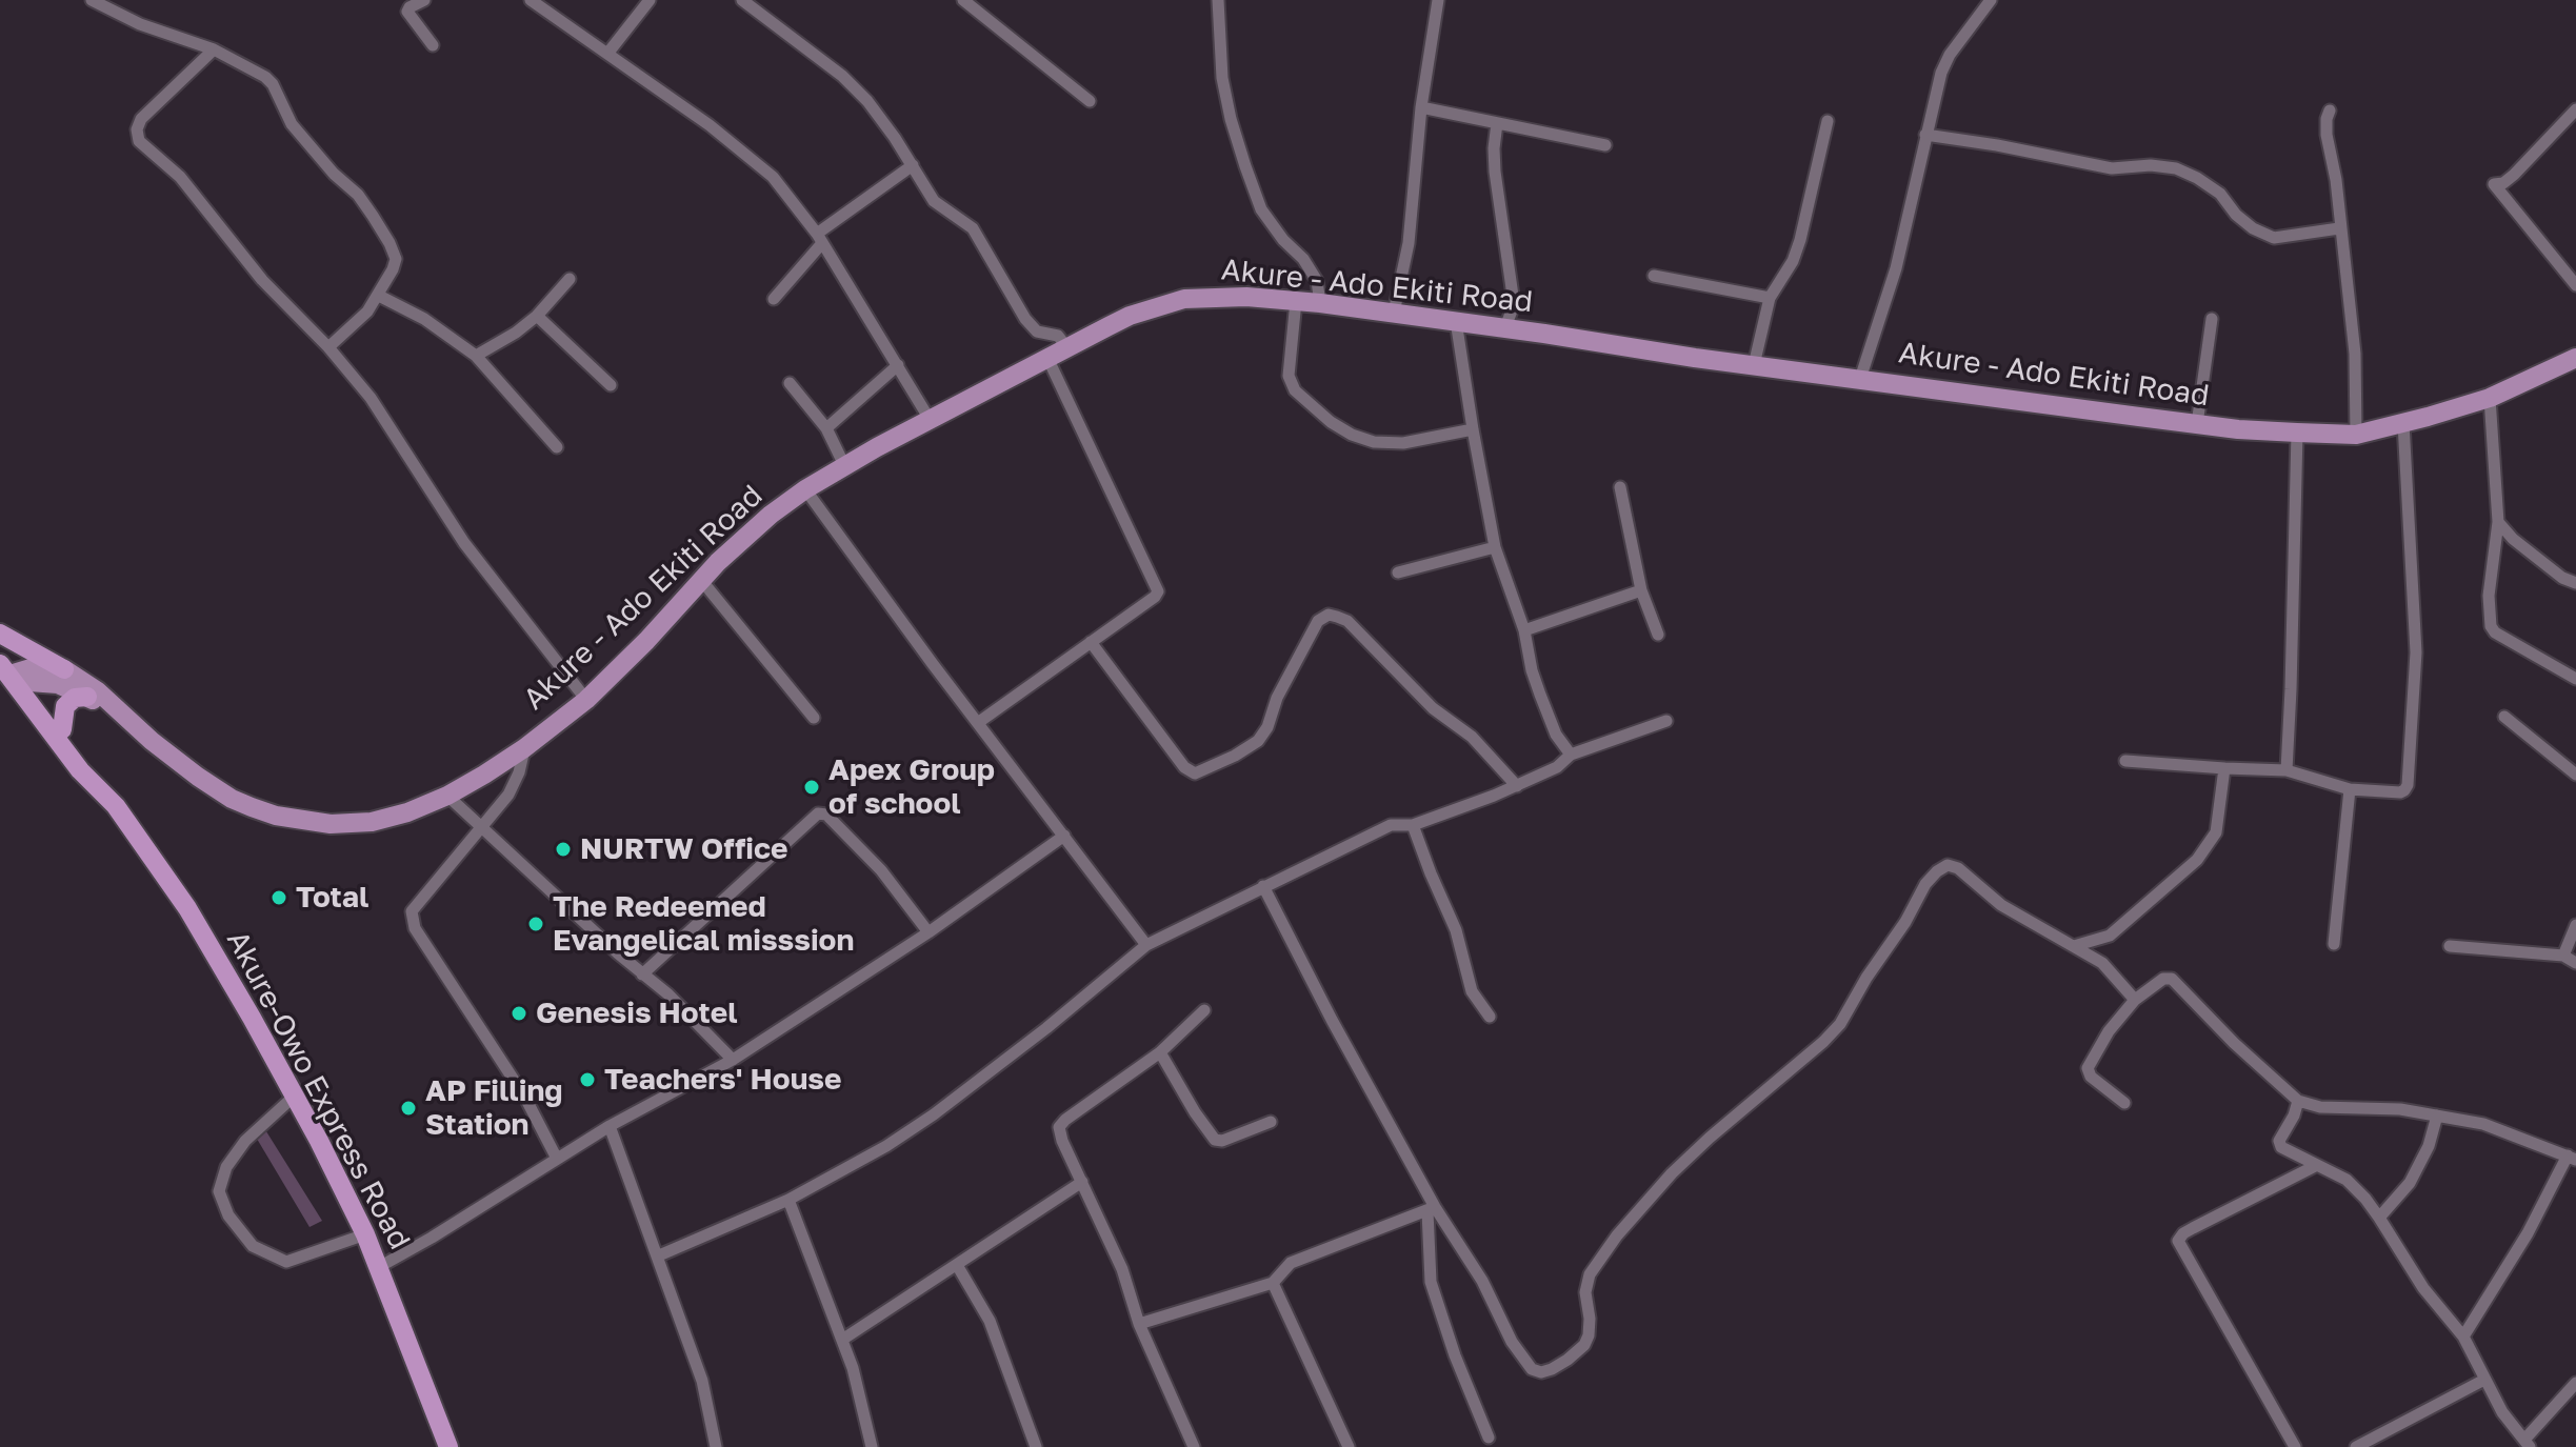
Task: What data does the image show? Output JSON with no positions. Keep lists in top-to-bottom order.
{
  "streets": {
    "highway": ["Akure-Owo Express Road"],
    "main road": ["Akure - Ado Ekiti Road"]
  },
  "places": [
    "Apex Group of school",
    "NURTW Office",
    "Total",
    "The Redeemed Evangelical misssion",
    "Genesis Hotel",
    "Teachers' House",
    "AP Filling Station"
  ]
}
